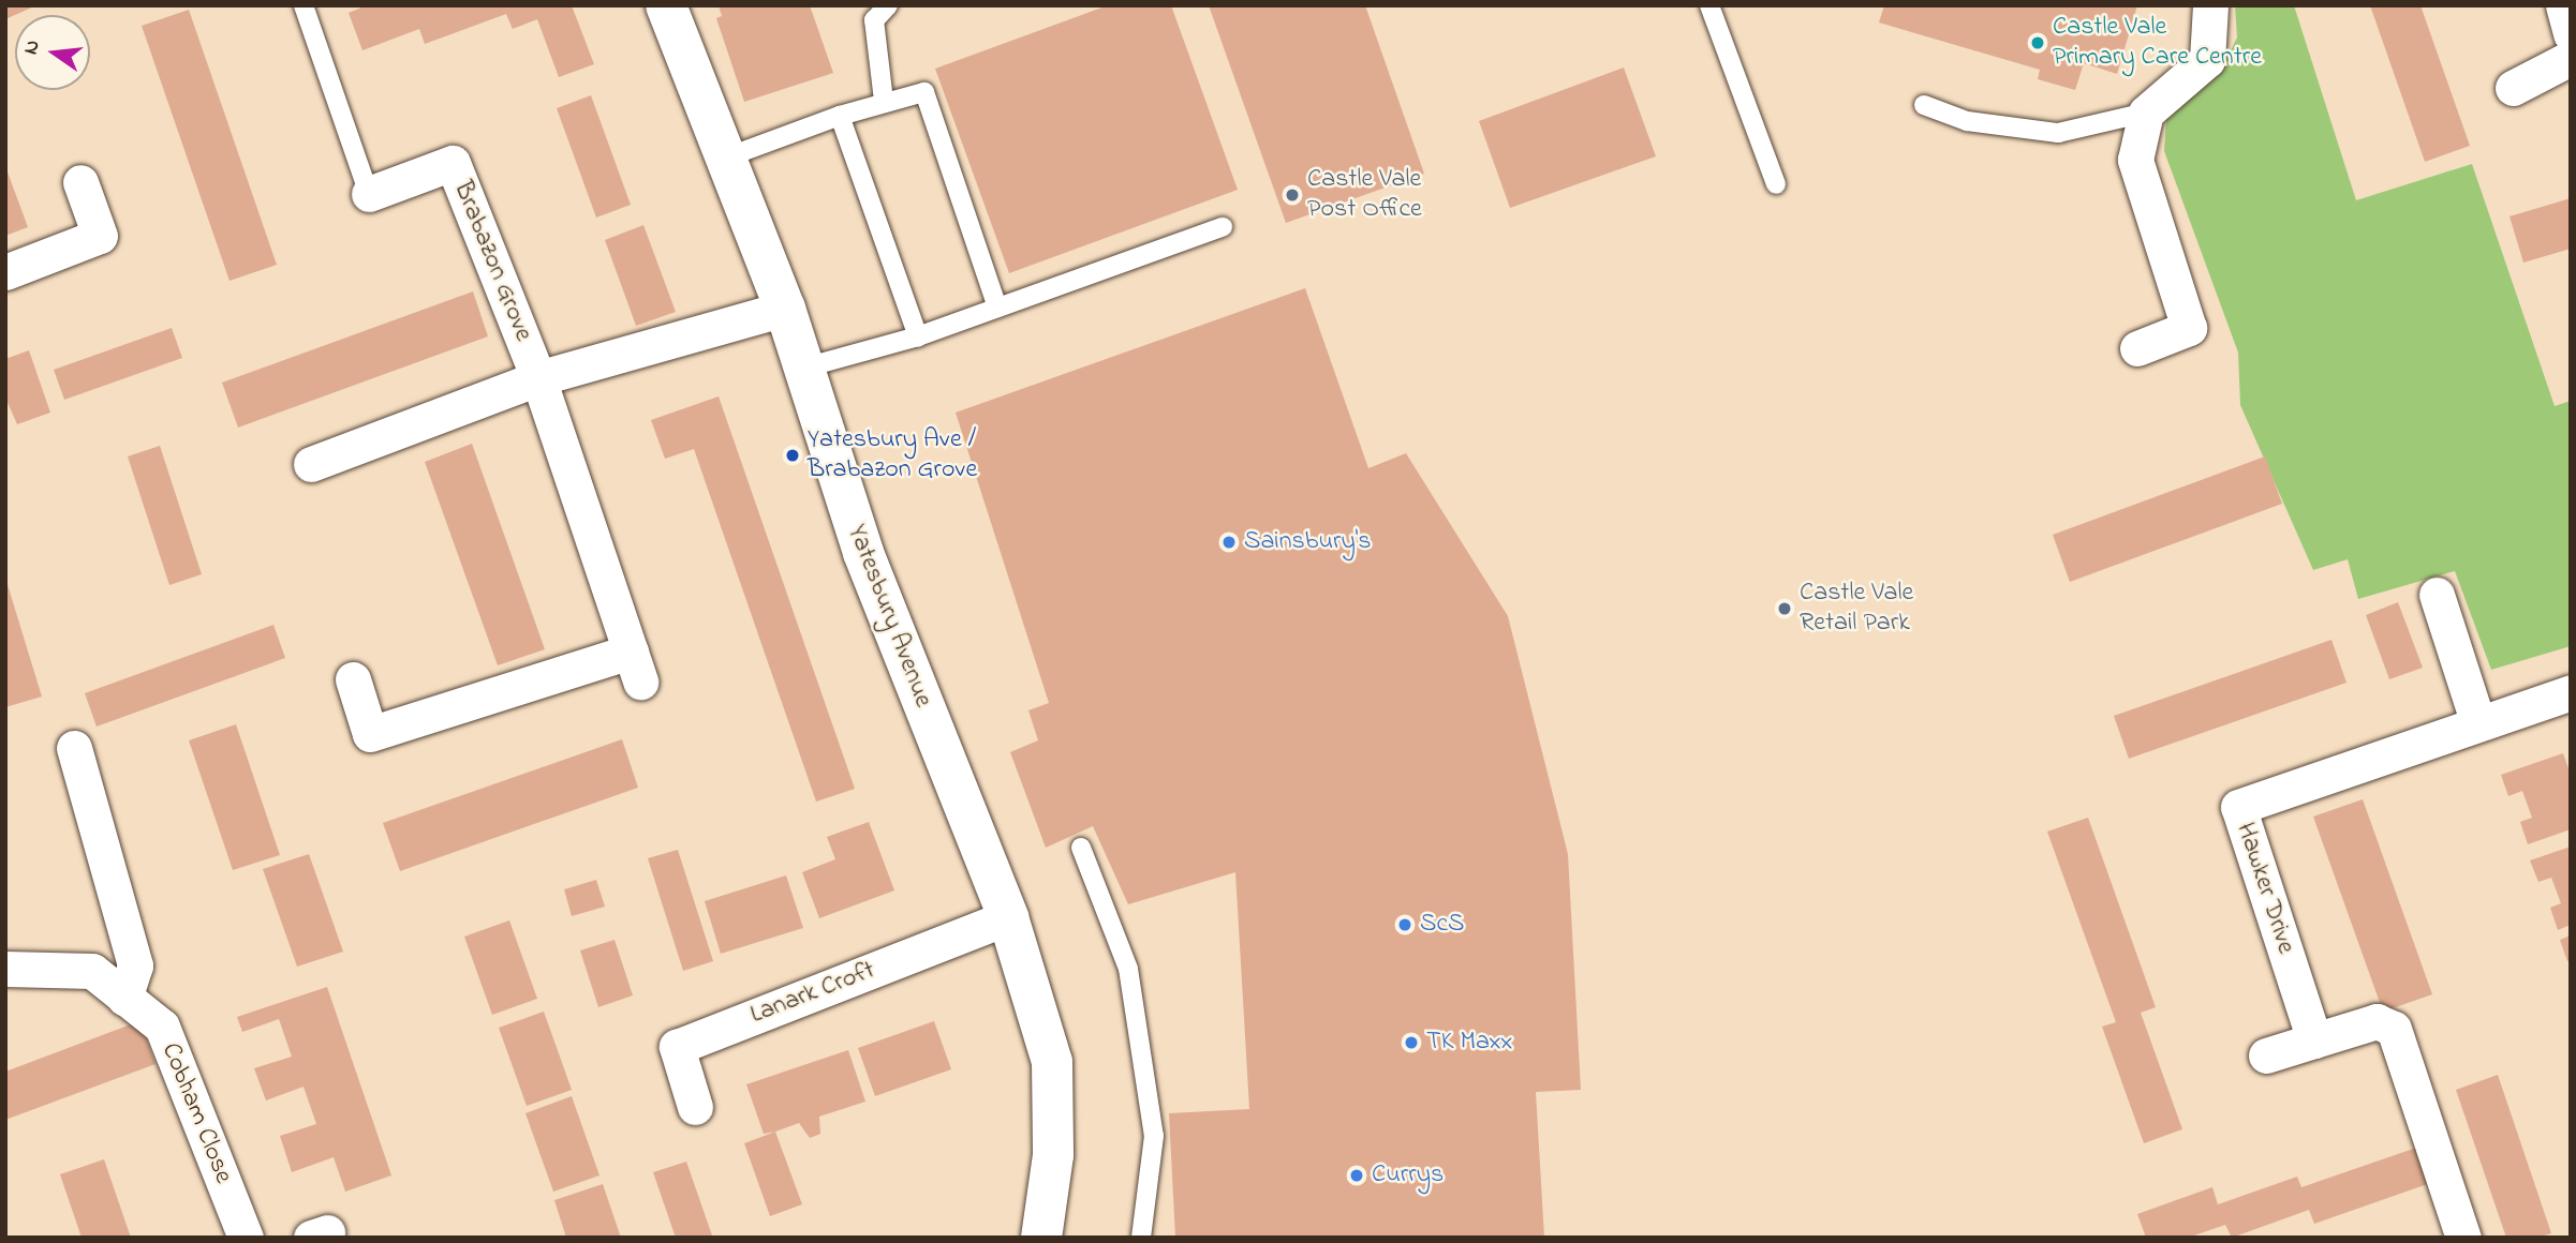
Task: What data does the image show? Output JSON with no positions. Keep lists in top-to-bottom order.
{
  "streets": {
    "street": [
      "Brabazon Grove",
      "Yatesbury Avenue",
      "Hawker Drive",
      "Lanark Croft",
      "Cobham Close"
    ]
  },
  "crossings": [
    ["Yatesbury Avenue", "Lanark Croft"]
  ],
  "places": [
    "Castle Vale Primary Care Centre",
    "Castle Vale Post Office",
    "Yatesbury Ave / Brabazon Grove",
    "Sainsbury's",
    "Castle Vale Retail Park",
    "ScS",
    "TK Maxx",
    "Currys"
  ],
  "north": "left"
}
